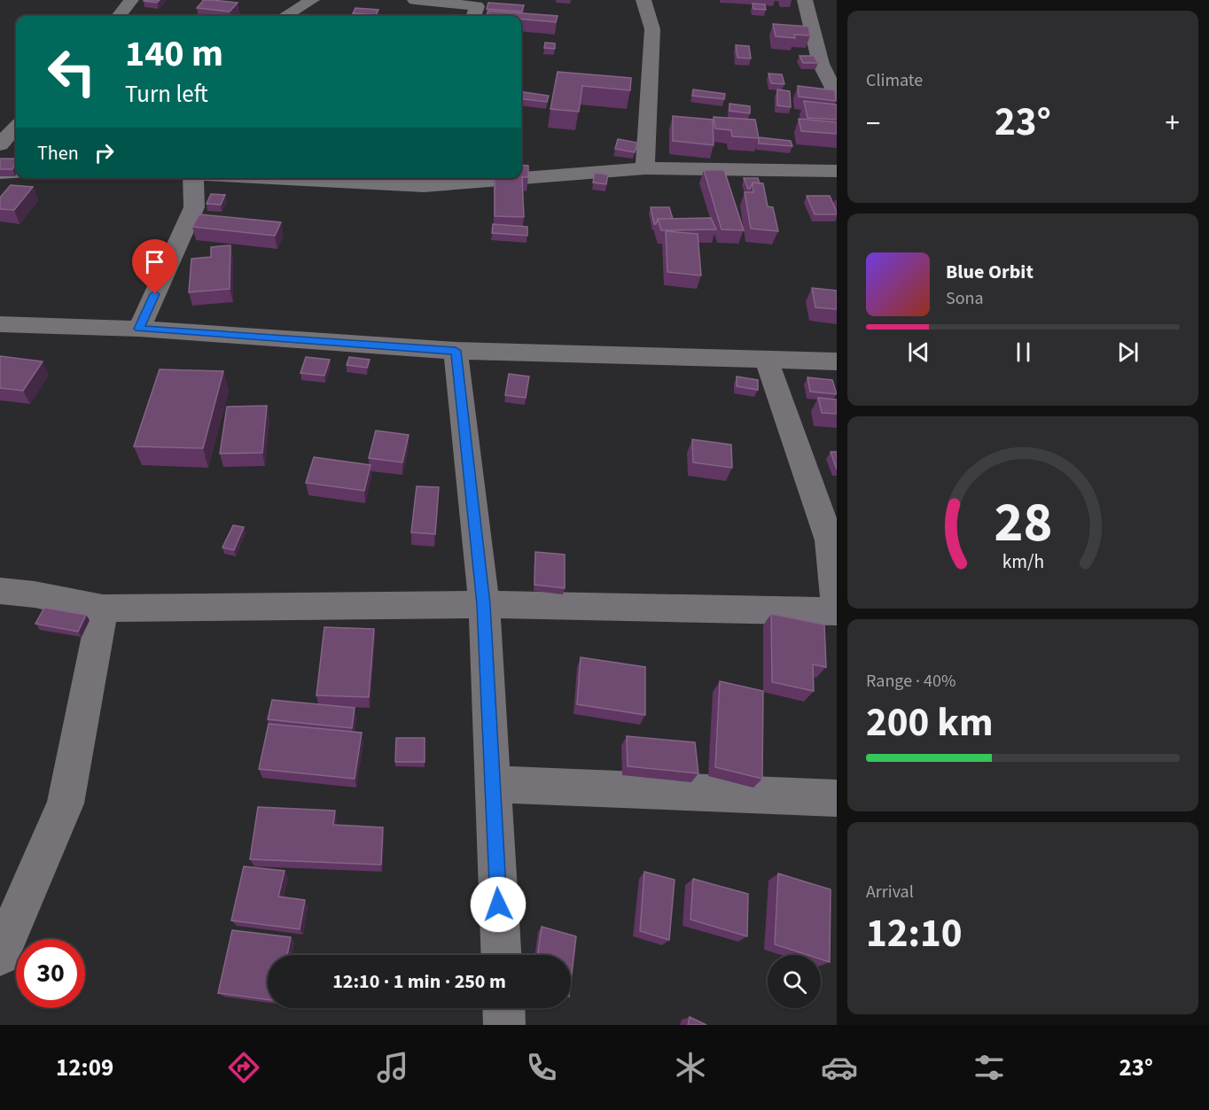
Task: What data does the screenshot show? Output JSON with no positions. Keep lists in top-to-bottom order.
{
  "page": {
    "tile": [
      "Climate",
      ["Range · 40%", "200 km"],
      ["Arrival", "12:10"]
    ],
    "turn": ["140 m", "Turn left"],
    "heat": ["−", "23°", "+"],
    "then": "Then",
    "song": ["Blue Orbit", "Sona"],
    "limit": "30",
    "trip": "12:10 · 1 min · 250 m",
    "tabs": ["12:09", "23°"],
    "gauge": ["28", "km/h"]
  }
}
